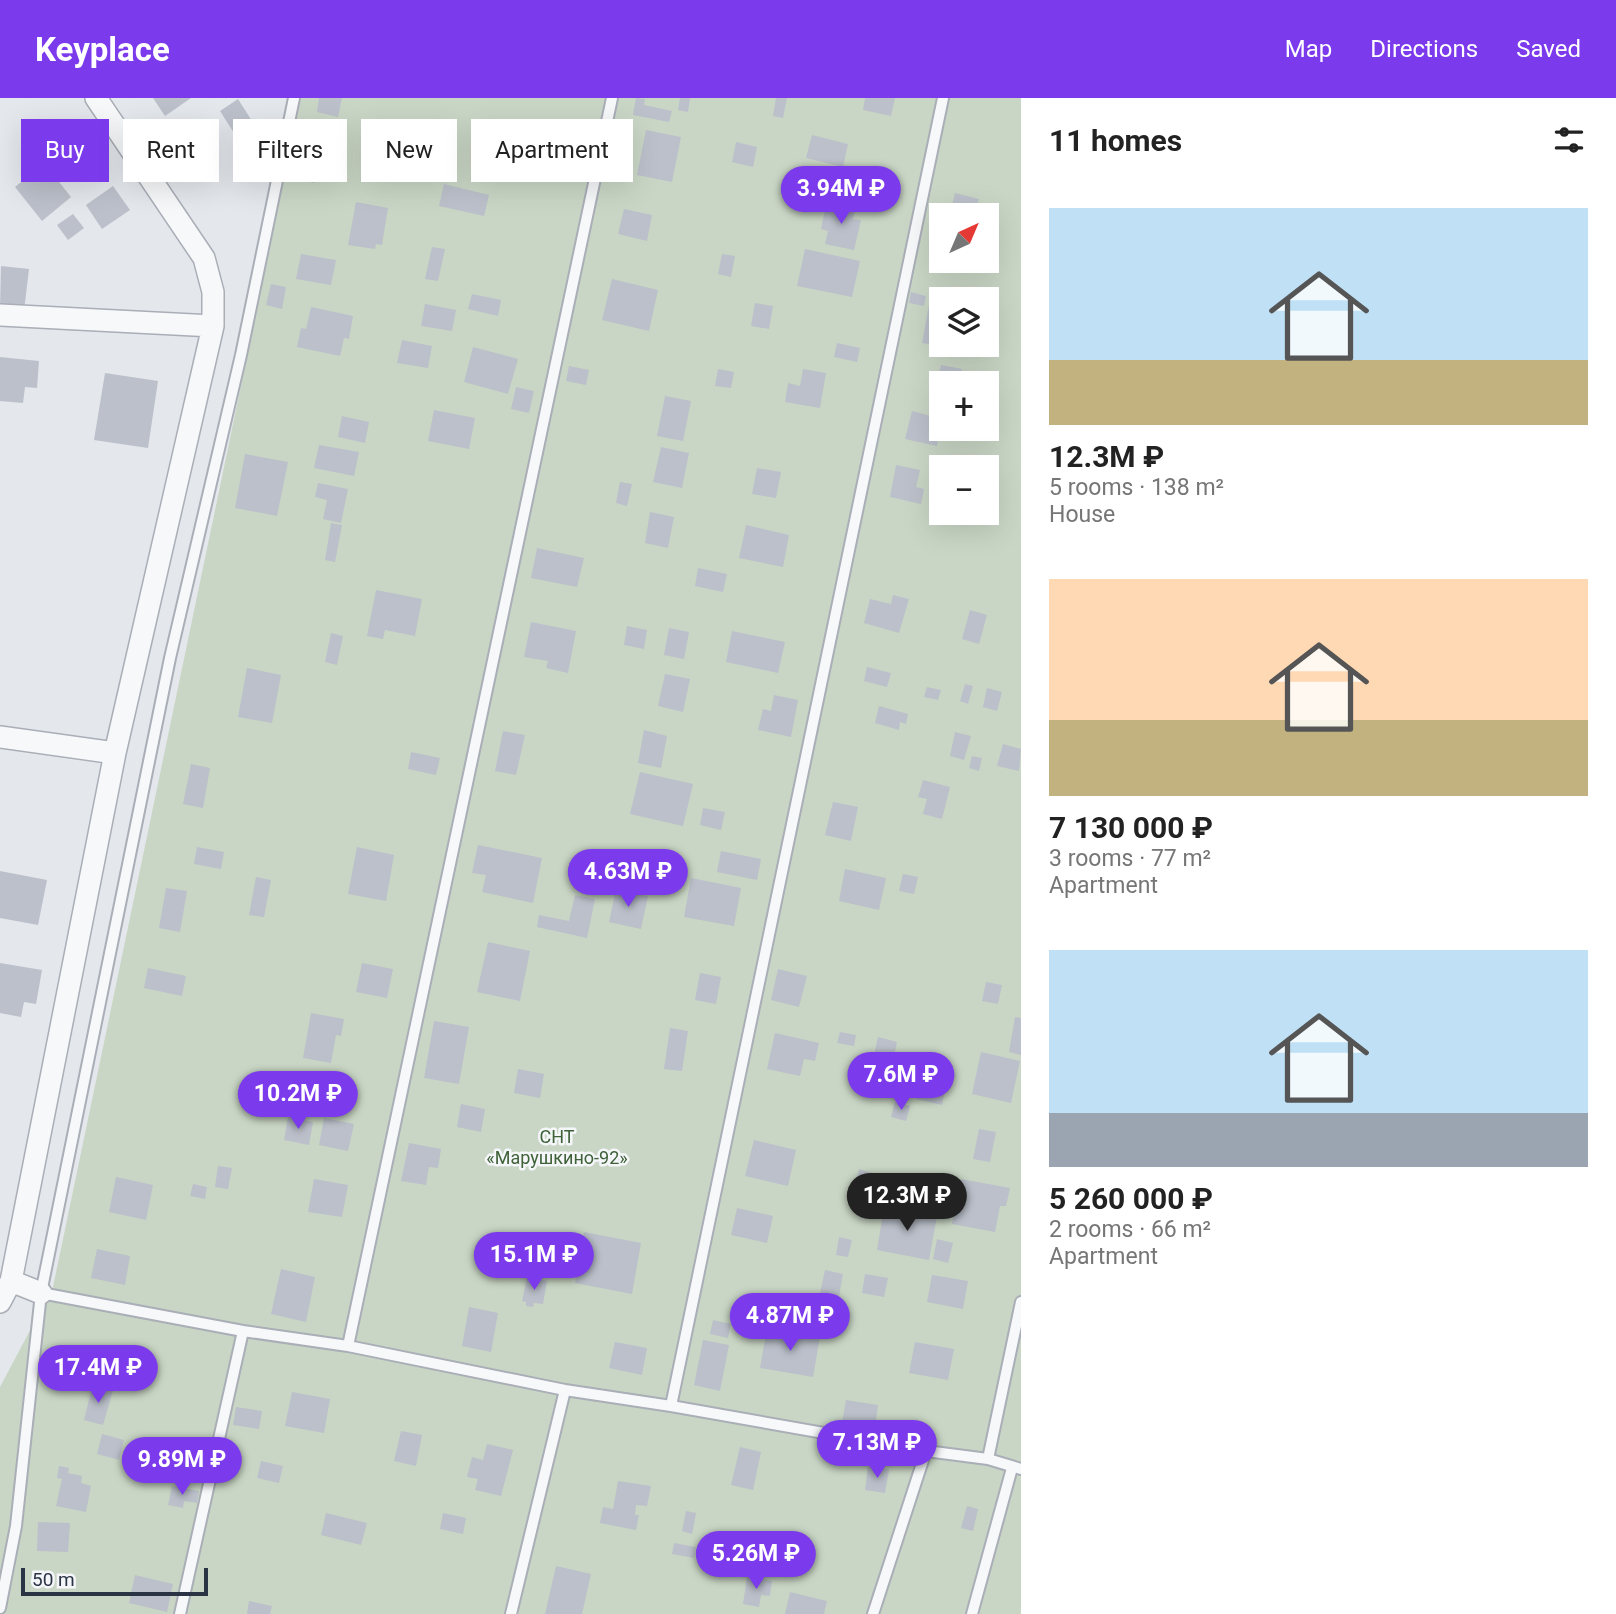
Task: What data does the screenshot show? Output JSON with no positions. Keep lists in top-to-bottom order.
{
  "parks": ["СНТ «Марушкино-92»"],
  "scale_bar": "50 m",
  "north": "top right",
  "page": {
    "header": "Keyplace",
    "nav": ["Map", "Directions", "Saved"],
    "heading": "11 homes",
    "chip": [
      "Buy",
      "Rent",
      "Filters",
      "New",
      "Apartment"
    ],
    "price": [
      "3.94M ₽",
      "4.63M ₽",
      "7.6M ₽",
      "10.2M ₽",
      "12.3M ₽",
      "15.1M ₽",
      "4.87M ₽",
      "17.4M ₽",
      "7.13M ₽",
      "9.89M ₽",
      "5.26M ₽"
    ],
    "list": [
      {
        "name": "12.3M ₽",
        "note": "5 rooms · 138 m² · House"
      },
      {
        "name": "7 130 000 ₽",
        "note": "3 rooms · 77 m² · Apartment"
      },
      {
        "name": "5 260 000 ₽",
        "note": "2 rooms · 66 m² · Apartment"
      }
    ],
    "map_buttons": ["+", "−"],
    "scale": "50 m"
  }
}
